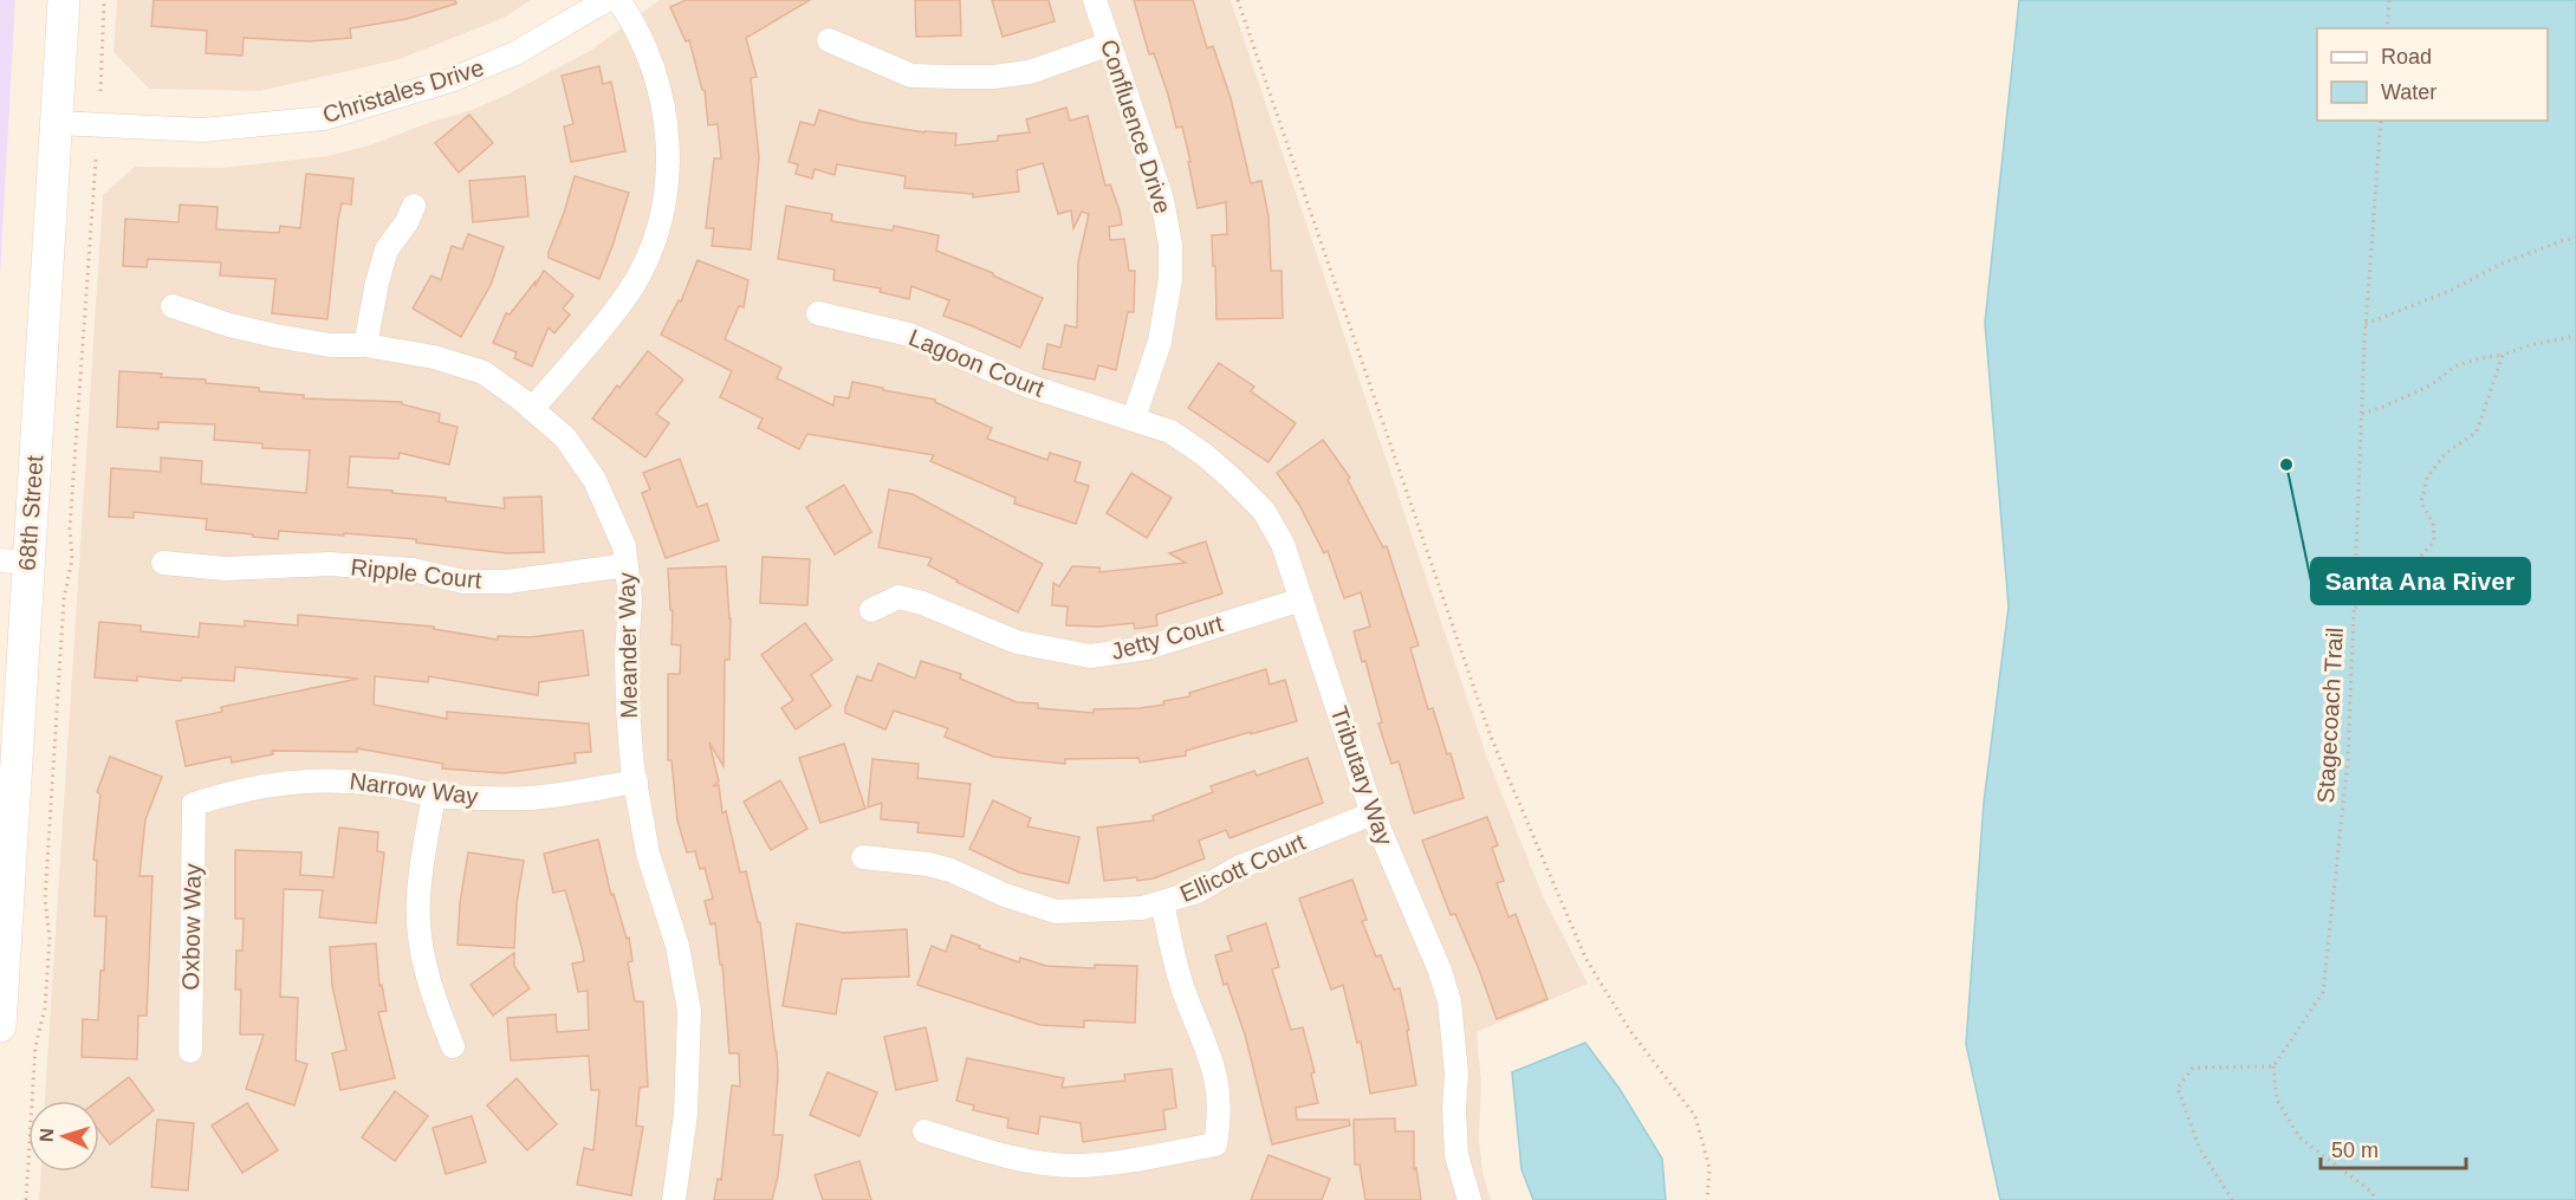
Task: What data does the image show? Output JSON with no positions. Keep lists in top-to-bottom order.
{
  "streets": {
    "street": [
      "Christales Drive",
      "Confluence Drive",
      "Lagoon Court",
      "68th Street",
      "Ripple Court",
      "Jetty Court",
      "Meander Way",
      "Tributary Way",
      "Narrow Way",
      "Ellicott Court",
      "Oxbow Way"
    ],
    "path": ["Stagecoach Trail"]
  },
  "crossings": [
    ["Christales Drive", "68th Street"],
    ["Confluence Drive", "Lagoon Court"],
    ["Confluence Drive", "Tributary Way"],
    ["Lagoon Court", "Tributary Way"],
    ["Ripple Court", "Meander Way"],
    ["Jetty Court", "Tributary Way"],
    ["Meander Way", "Narrow Way"],
    ["Tributary Way", "Ellicott Court"],
    ["Narrow Way", "Oxbow Way"]
  ],
  "places": ["Santa Ana River"],
  "legend": ["Road", "Water"],
  "scale_bar": "50 m",
  "north": "left"
}
